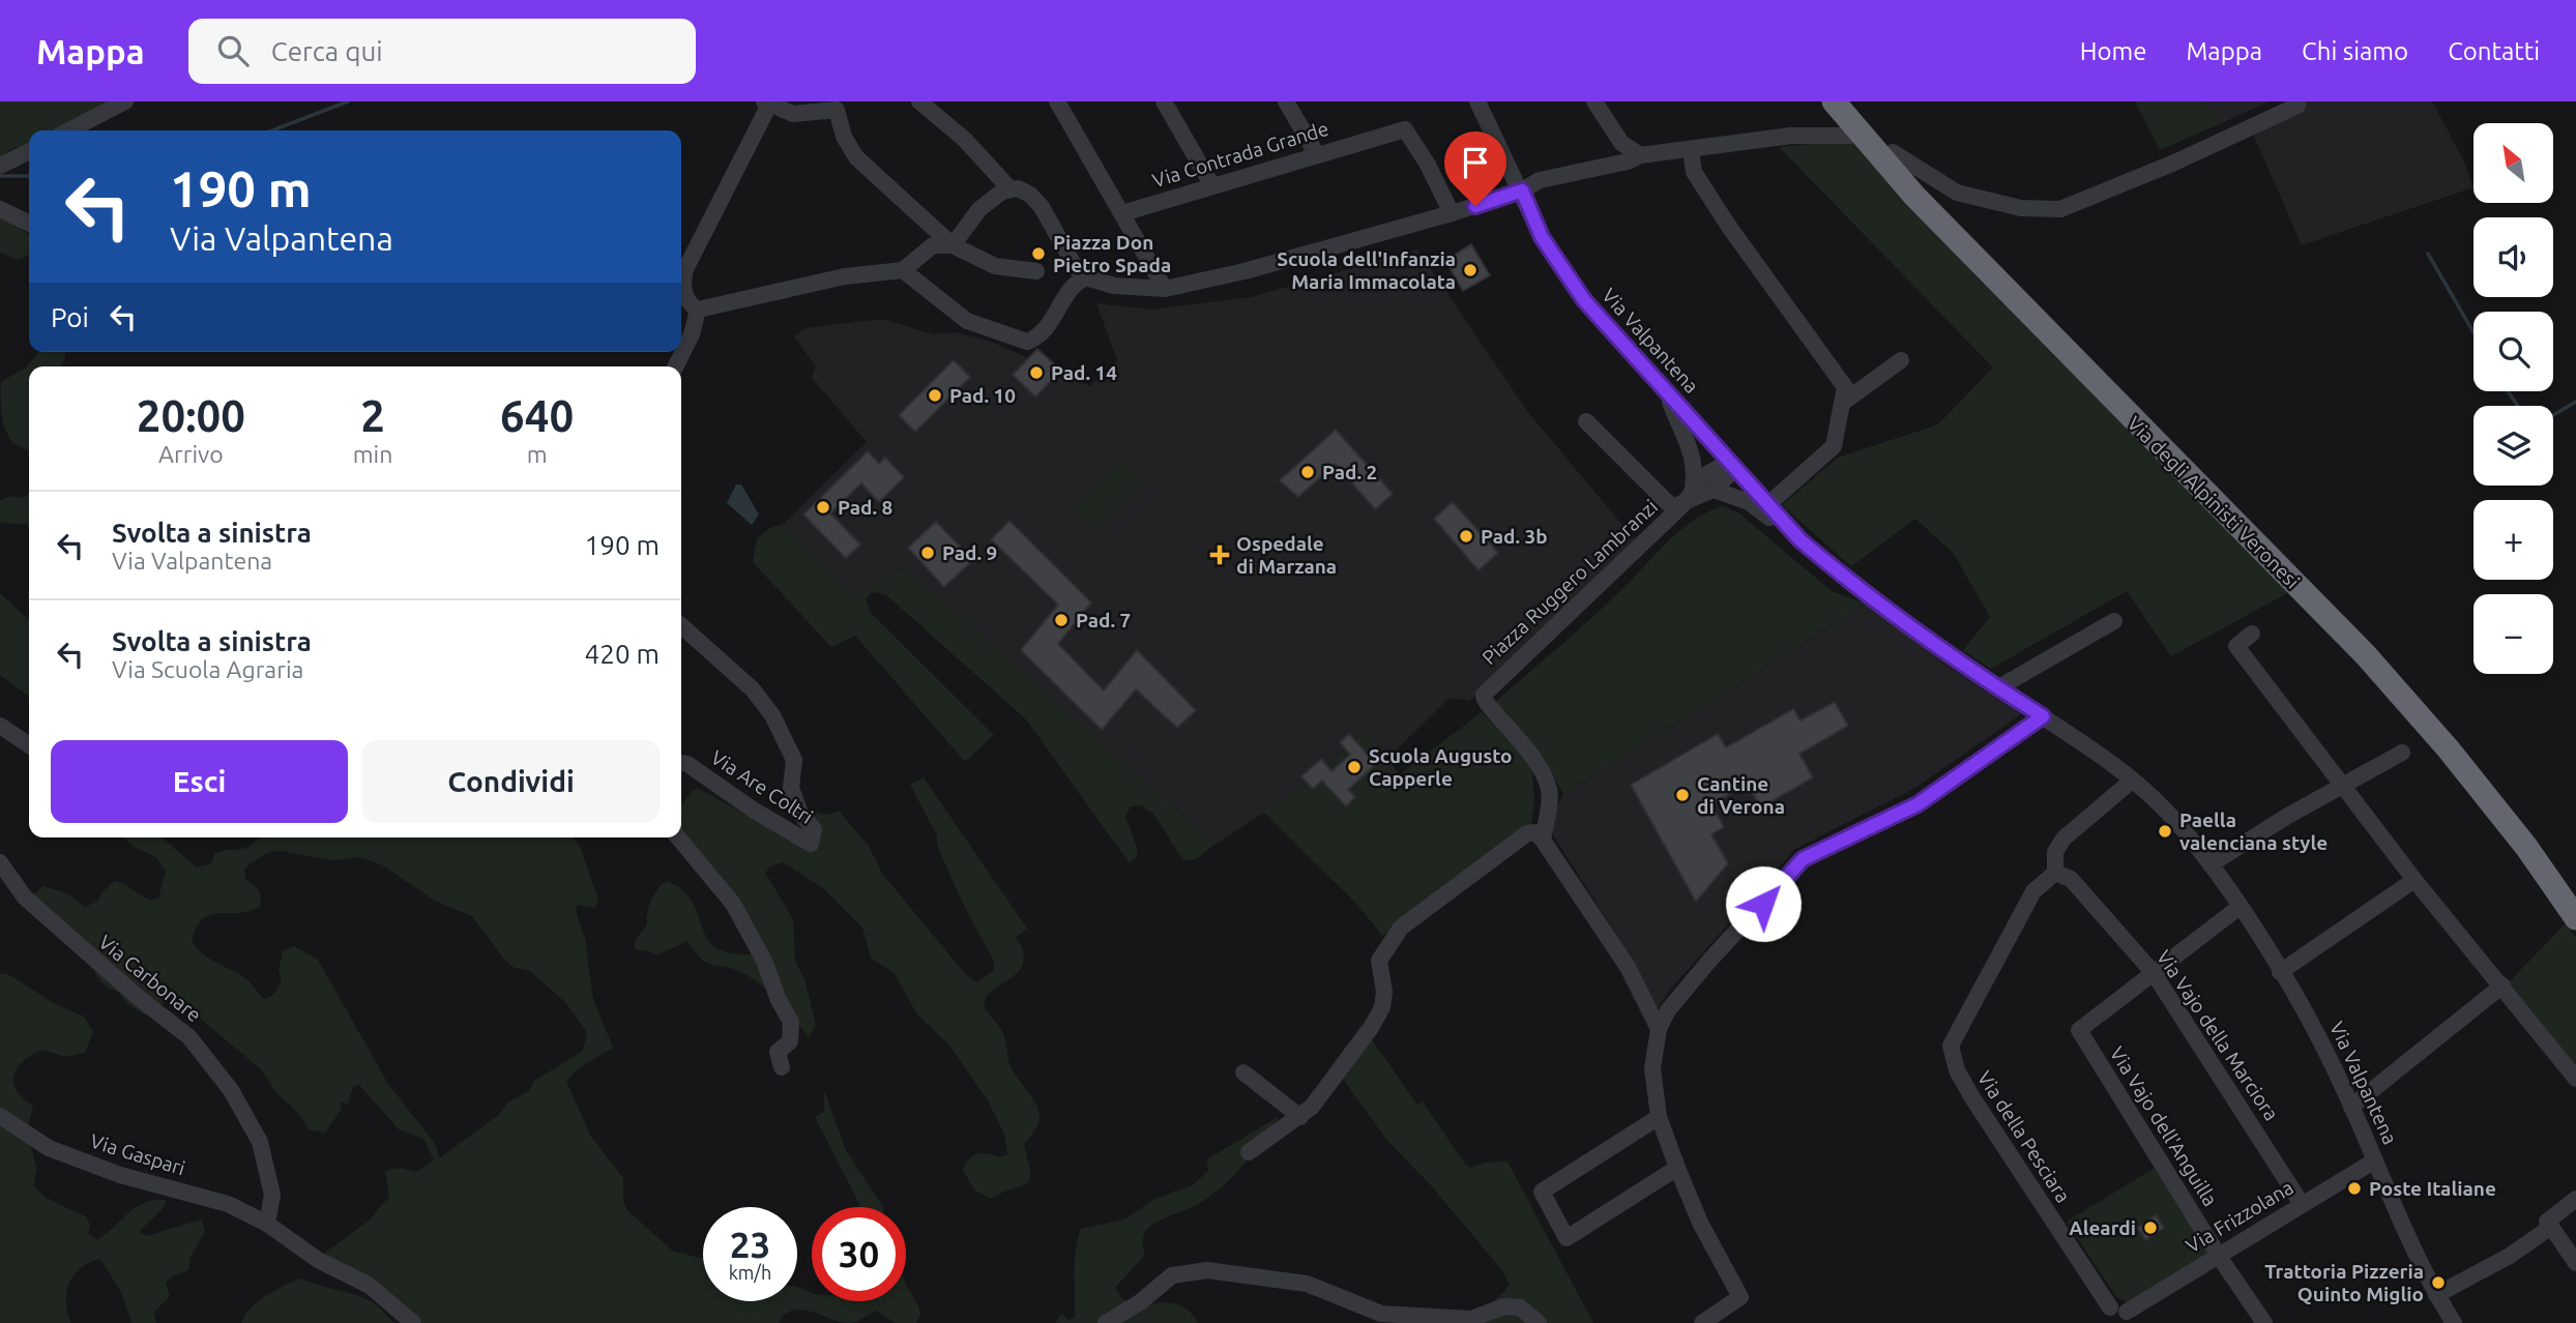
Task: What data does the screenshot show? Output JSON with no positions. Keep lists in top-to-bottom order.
{
  "streets": {
    "highway": ["Via degli Alpinisti Veronesi"],
    "street": [
      "Via Contrada Grande",
      "Via Valpantena",
      "Piazza Ruggero Lambranzi",
      "Via Are Coltri",
      "Via Carbonare",
      "Via Vajo della Marciora",
      "Via Vajo dell'Anguilla",
      "Via della Pesciara",
      "Via Gaspari",
      "Via Frizzolana"
    ]
  },
  "crossings": [
    ["Via Valpantena", "Piazza Ruggero Lambranzi"],
    ["Via Valpantena", "Via Frizzolana"],
    ["Via Carbonare", "Via Gaspari"],
    ["Via Vajo della Marciora", "Via Vajo dell'Anguilla"],
    ["Via Vajo della Marciora", "Via della Pesciara"],
    ["Via Vajo della Marciora", "Via Frizzolana"],
    ["Via Vajo dell'Anguilla", "Via Frizzolana"],
    ["Via della Pesciara", "Via Frizzolana"]
  ],
  "places": {
    "other": [
      "Piazza Don Pietro Spada",
      "Scuola dell'Infanzia Maria Immacolata",
      "Pad. 14",
      "Pad. 10",
      "Pad. 2",
      "Pad. 8",
      "Pad. 3b",
      "Pad. 9",
      "Pad. 7",
      "Scuola Augusto Capperle",
      "Cantine di Verona",
      "Paella valenciana style",
      "Poste Italiane",
      "Aleardi",
      "Trattoria Pizzeria Quinto Miglio"
    ],
    "health": ["Ospedale di Marzana"]
  },
  "north": "top left",
  "page": {
    "header": "Mappa",
    "search": "Cerca qui",
    "nav": [
      "Home",
      "Mappa",
      "Chi siamo",
      "Contatti"
    ],
    "map_buttons": ["+", "−"],
    "turn": ["190 m", "Via Valpantena"],
    "then": "Poi",
    "eta": [
      "20:00",
      "Arrivo",
      "2",
      "min",
      "640",
      "m"
    ],
    "list": [
      {
        "name": "Svolta a sinistra",
        "note": "Via Valpantena",
        "value": "190 m"
      },
      {
        "name": "Svolta a sinistra",
        "note": "Via Scuola Agraria",
        "value": "420 m"
      }
    ],
    "buttons": ["Esci", "Condividi"],
    "speed": "23 km/h",
    "limit": "30"
  }
}
